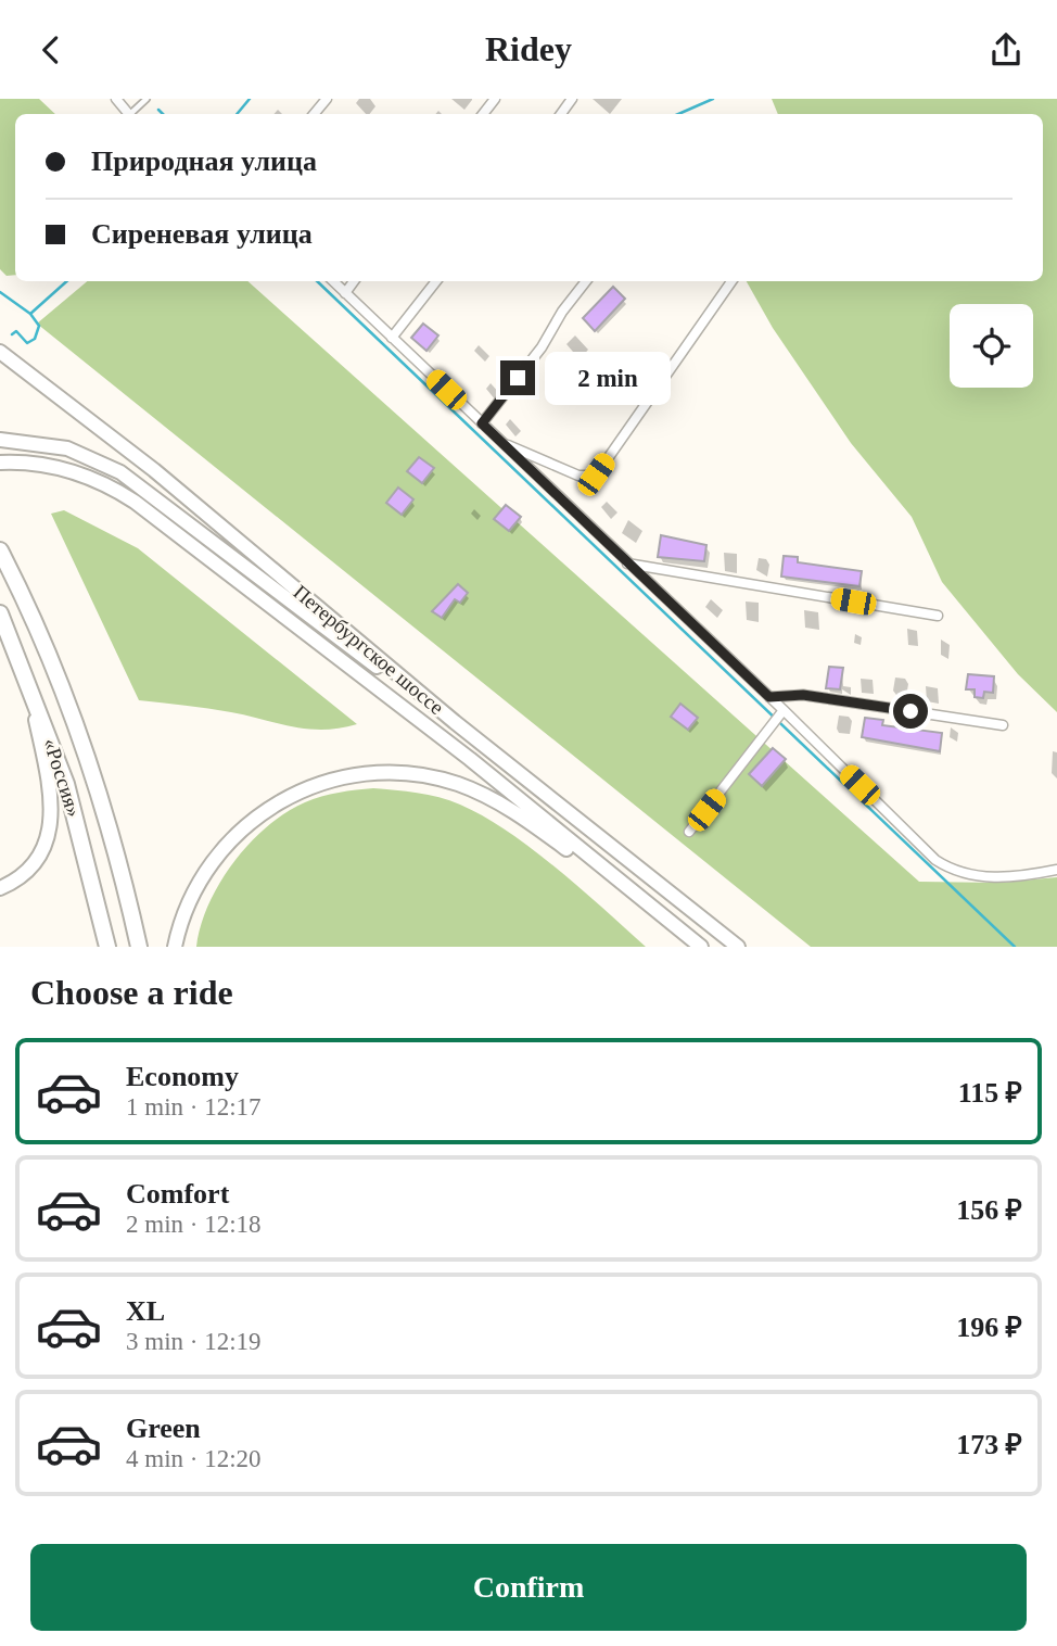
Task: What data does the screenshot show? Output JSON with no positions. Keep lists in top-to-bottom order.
{
  "streets": {
    "highway": ["«Россия»"],
    "main road": ["Петербургское шоссе"]
  },
  "page": {
    "header": "Ridey",
    "banner": ["Природная улица", "Сиреневая улица"],
    "bubble": "2 min",
    "heading": "Choose a ride",
    "list": [
      {
        "name": "Economy",
        "note": "1 min · 12:17",
        "value": "115 ₽"
      },
      {
        "name": "Comfort",
        "note": "2 min · 12:18",
        "value": "156 ₽"
      },
      {
        "name": "XL",
        "note": "3 min · 12:19",
        "value": "196 ₽"
      },
      {
        "name": "Green",
        "note": "4 min · 12:20",
        "value": "173 ₽"
      }
    ],
    "buttons": "Confirm"
  }
}
